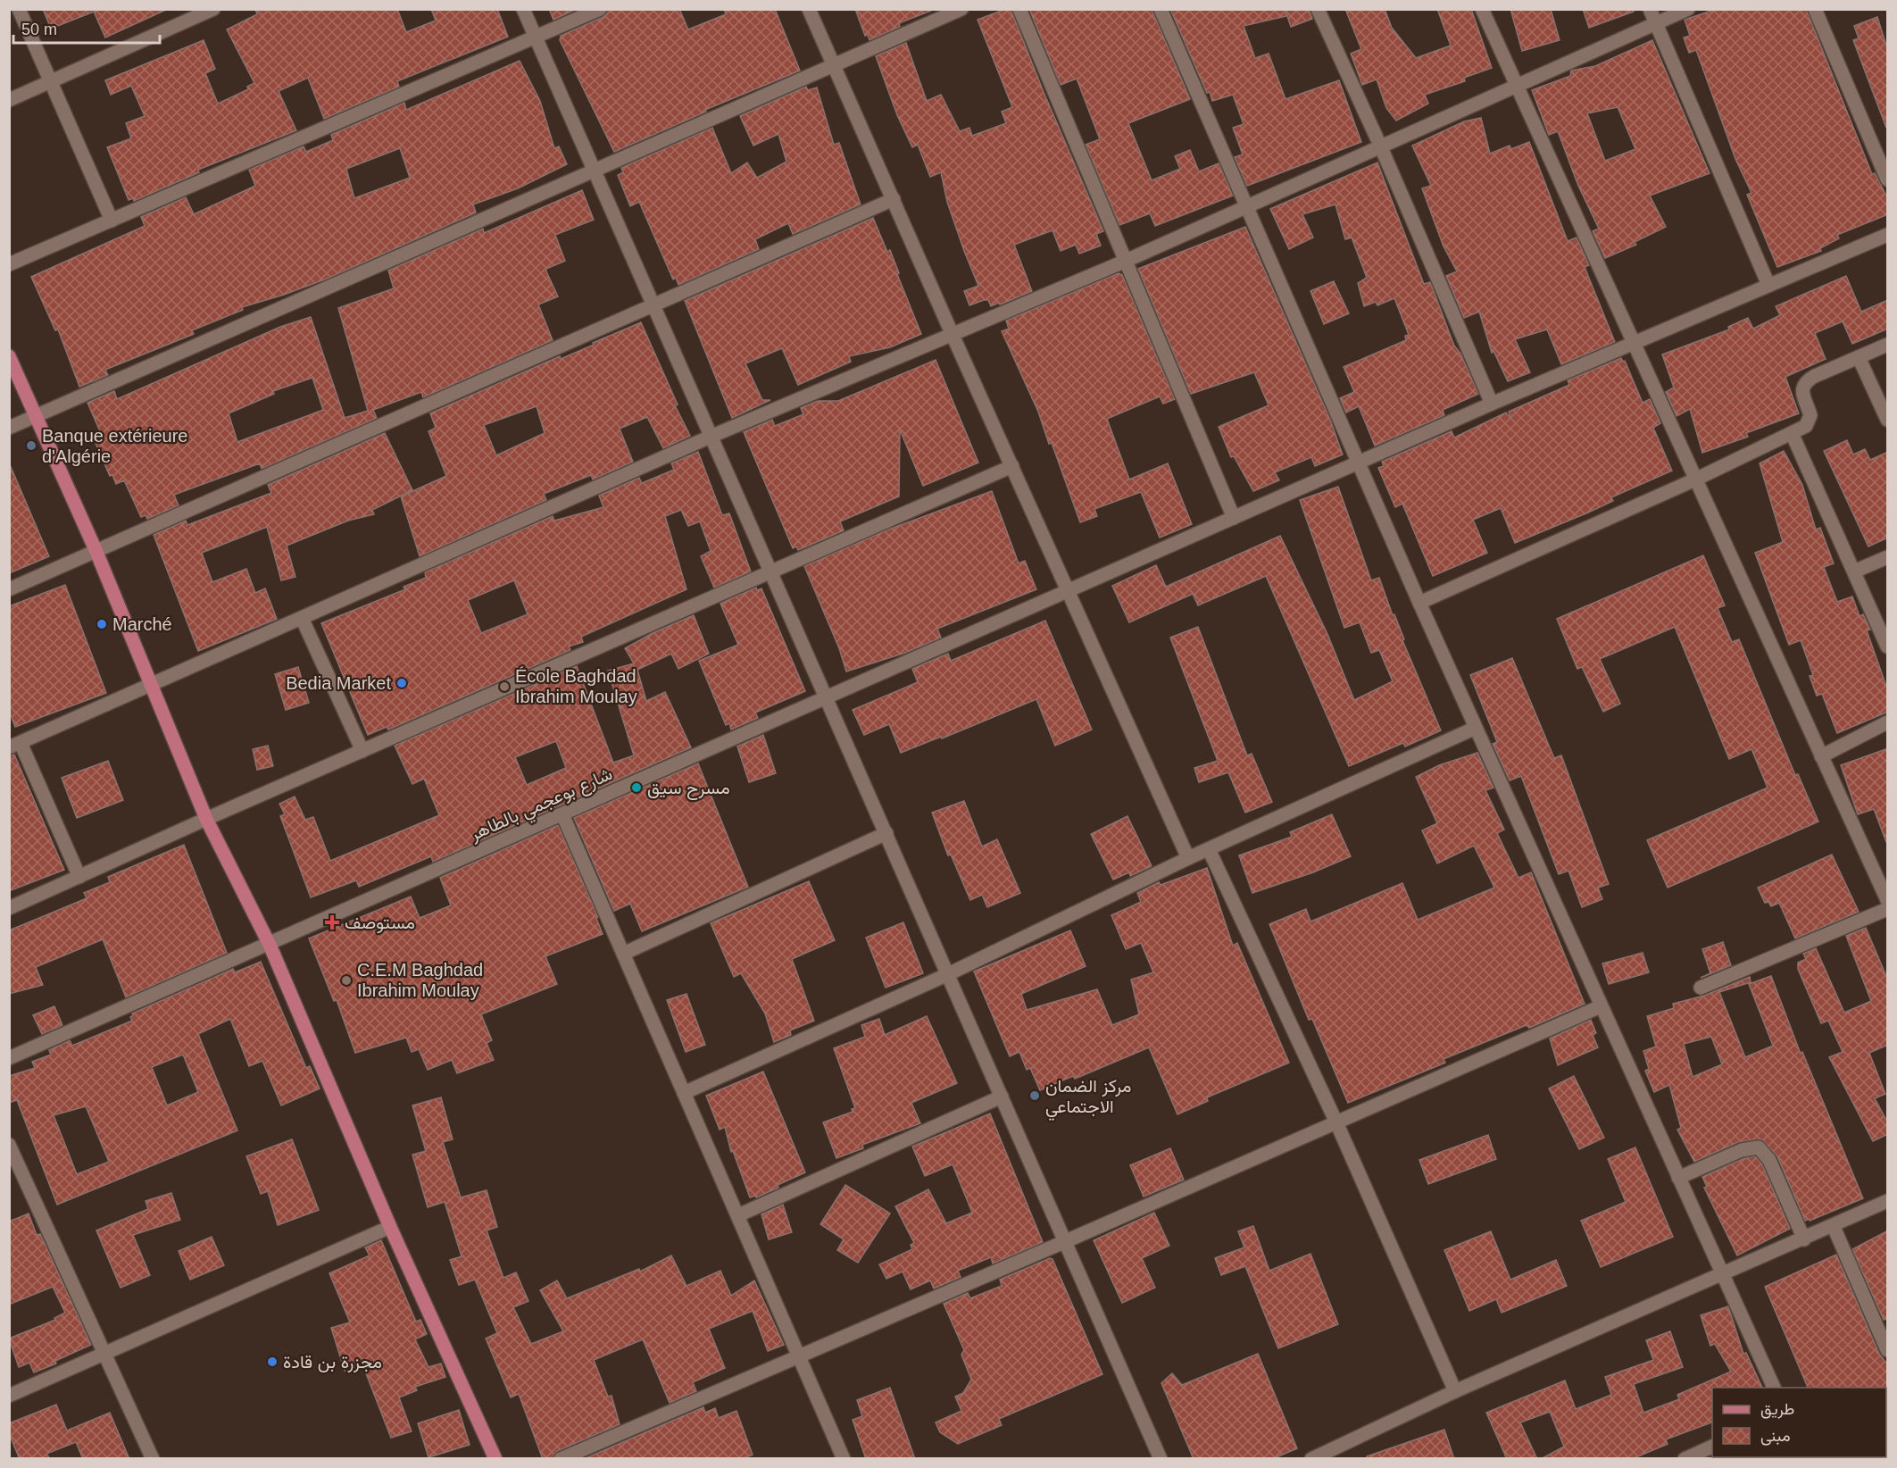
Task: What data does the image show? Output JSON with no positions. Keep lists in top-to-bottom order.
{
  "streets": {
    "street": ["شارع بوعجمي بالطاهر"]
  },
  "places": {
    "other": [
      "Banque extérieure d'Algérie",
      "Marché",
      "Bedia Market",
      "École Baghdad Ibrahim Moulay",
      "مسرح سيق",
      "C.E.M Baghdad Ibrahim Moulay",
      "مركز الضمان الاجتماعي",
      "مجزرة بن قادة"
    ],
    "health": ["مستوصف"]
  },
  "legend": ["طريق", "مبنى"],
  "scale_bar": "50 m"
}
